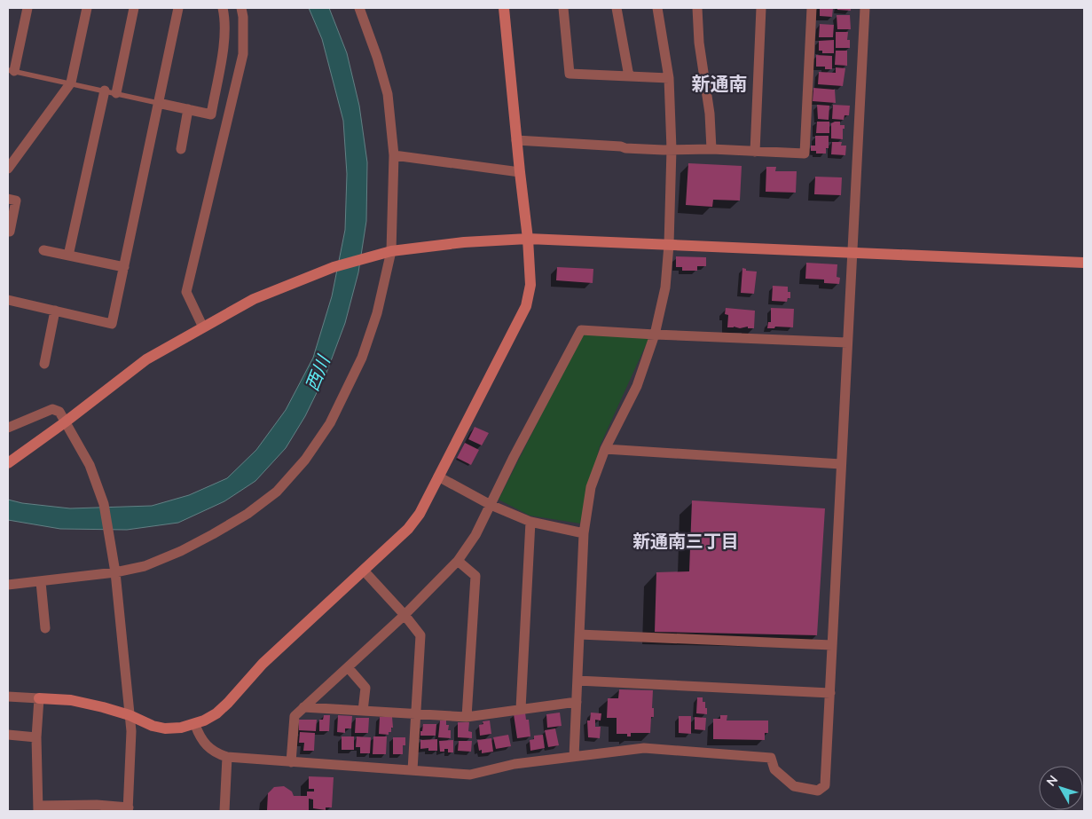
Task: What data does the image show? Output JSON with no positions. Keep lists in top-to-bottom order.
{
  "districts": ["新通南", "新通南三丁目"],
  "water": ["西川"],
  "north": "top left"
}
